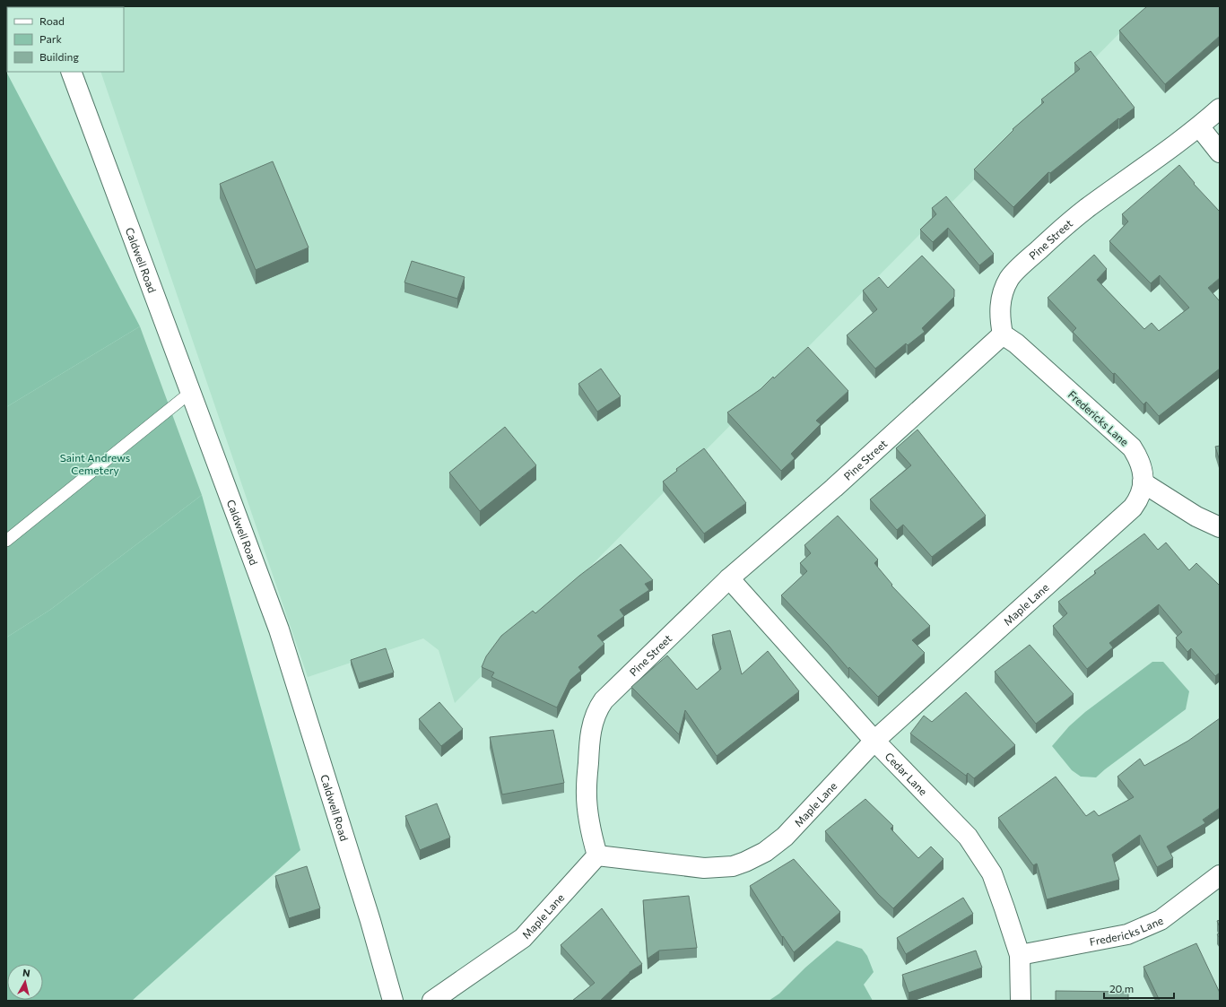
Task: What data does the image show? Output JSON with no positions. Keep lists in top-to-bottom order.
{
  "streets": {
    "street": [
      "Pine Street",
      "Caldwell Road",
      "Fredericks Lane",
      "Maple Lane",
      "Cedar Lane"
    ]
  },
  "crossings": [
    ["Pine Street", "Fredericks Lane"],
    ["Pine Street", "Maple Lane"],
    ["Pine Street", "Cedar Lane"],
    ["Fredericks Lane", "Maple Lane"],
    ["Fredericks Lane", "Cedar Lane"],
    ["Maple Lane", "Cedar Lane"]
  ],
  "parks": ["Saint Andrews Cemetery"],
  "legend": ["Road", "Park", "Building"],
  "scale_bar": "20 m",
  "north": "top"
}
